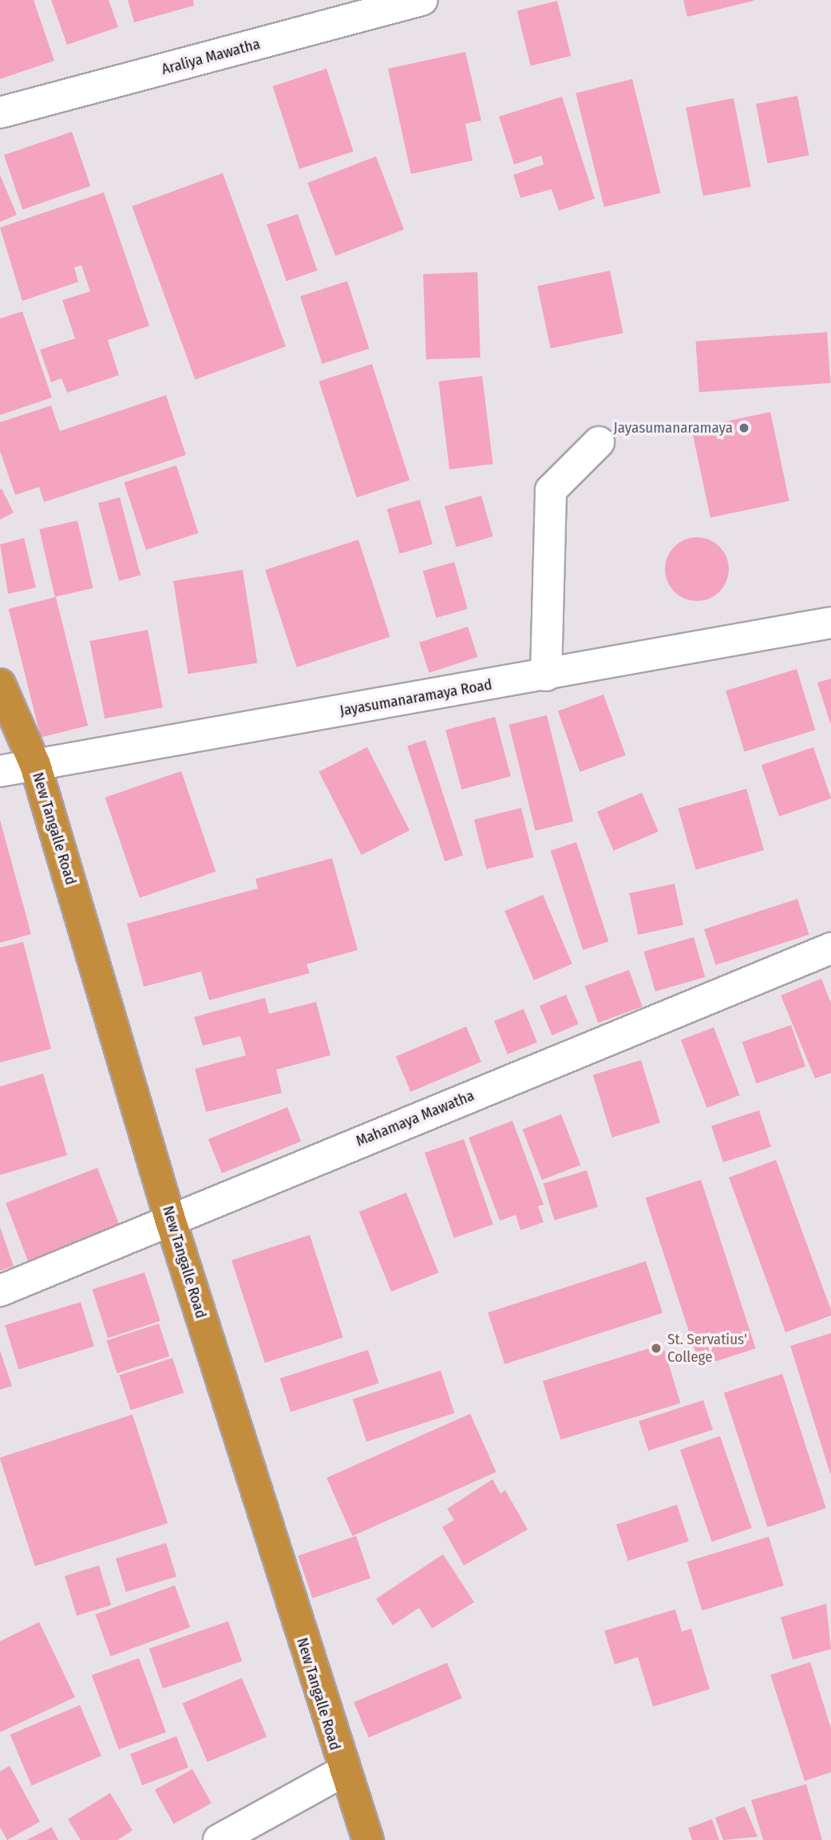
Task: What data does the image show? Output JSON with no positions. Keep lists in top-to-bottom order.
{
  "streets": {
    "highway": ["New Tangalle Road"],
    "street": ["Araliya Mawatha", "Jayasumanaramaya Road", "Mahamaya Mawatha"]
  },
  "crossings": [
    ["Jayasumanaramaya Road", "New Tangalle Road"],
    ["New Tangalle Road", "Mahamaya Mawatha"]
  ],
  "places": ["Jayasumanaramaya", "St. Servatius' College"]
}
